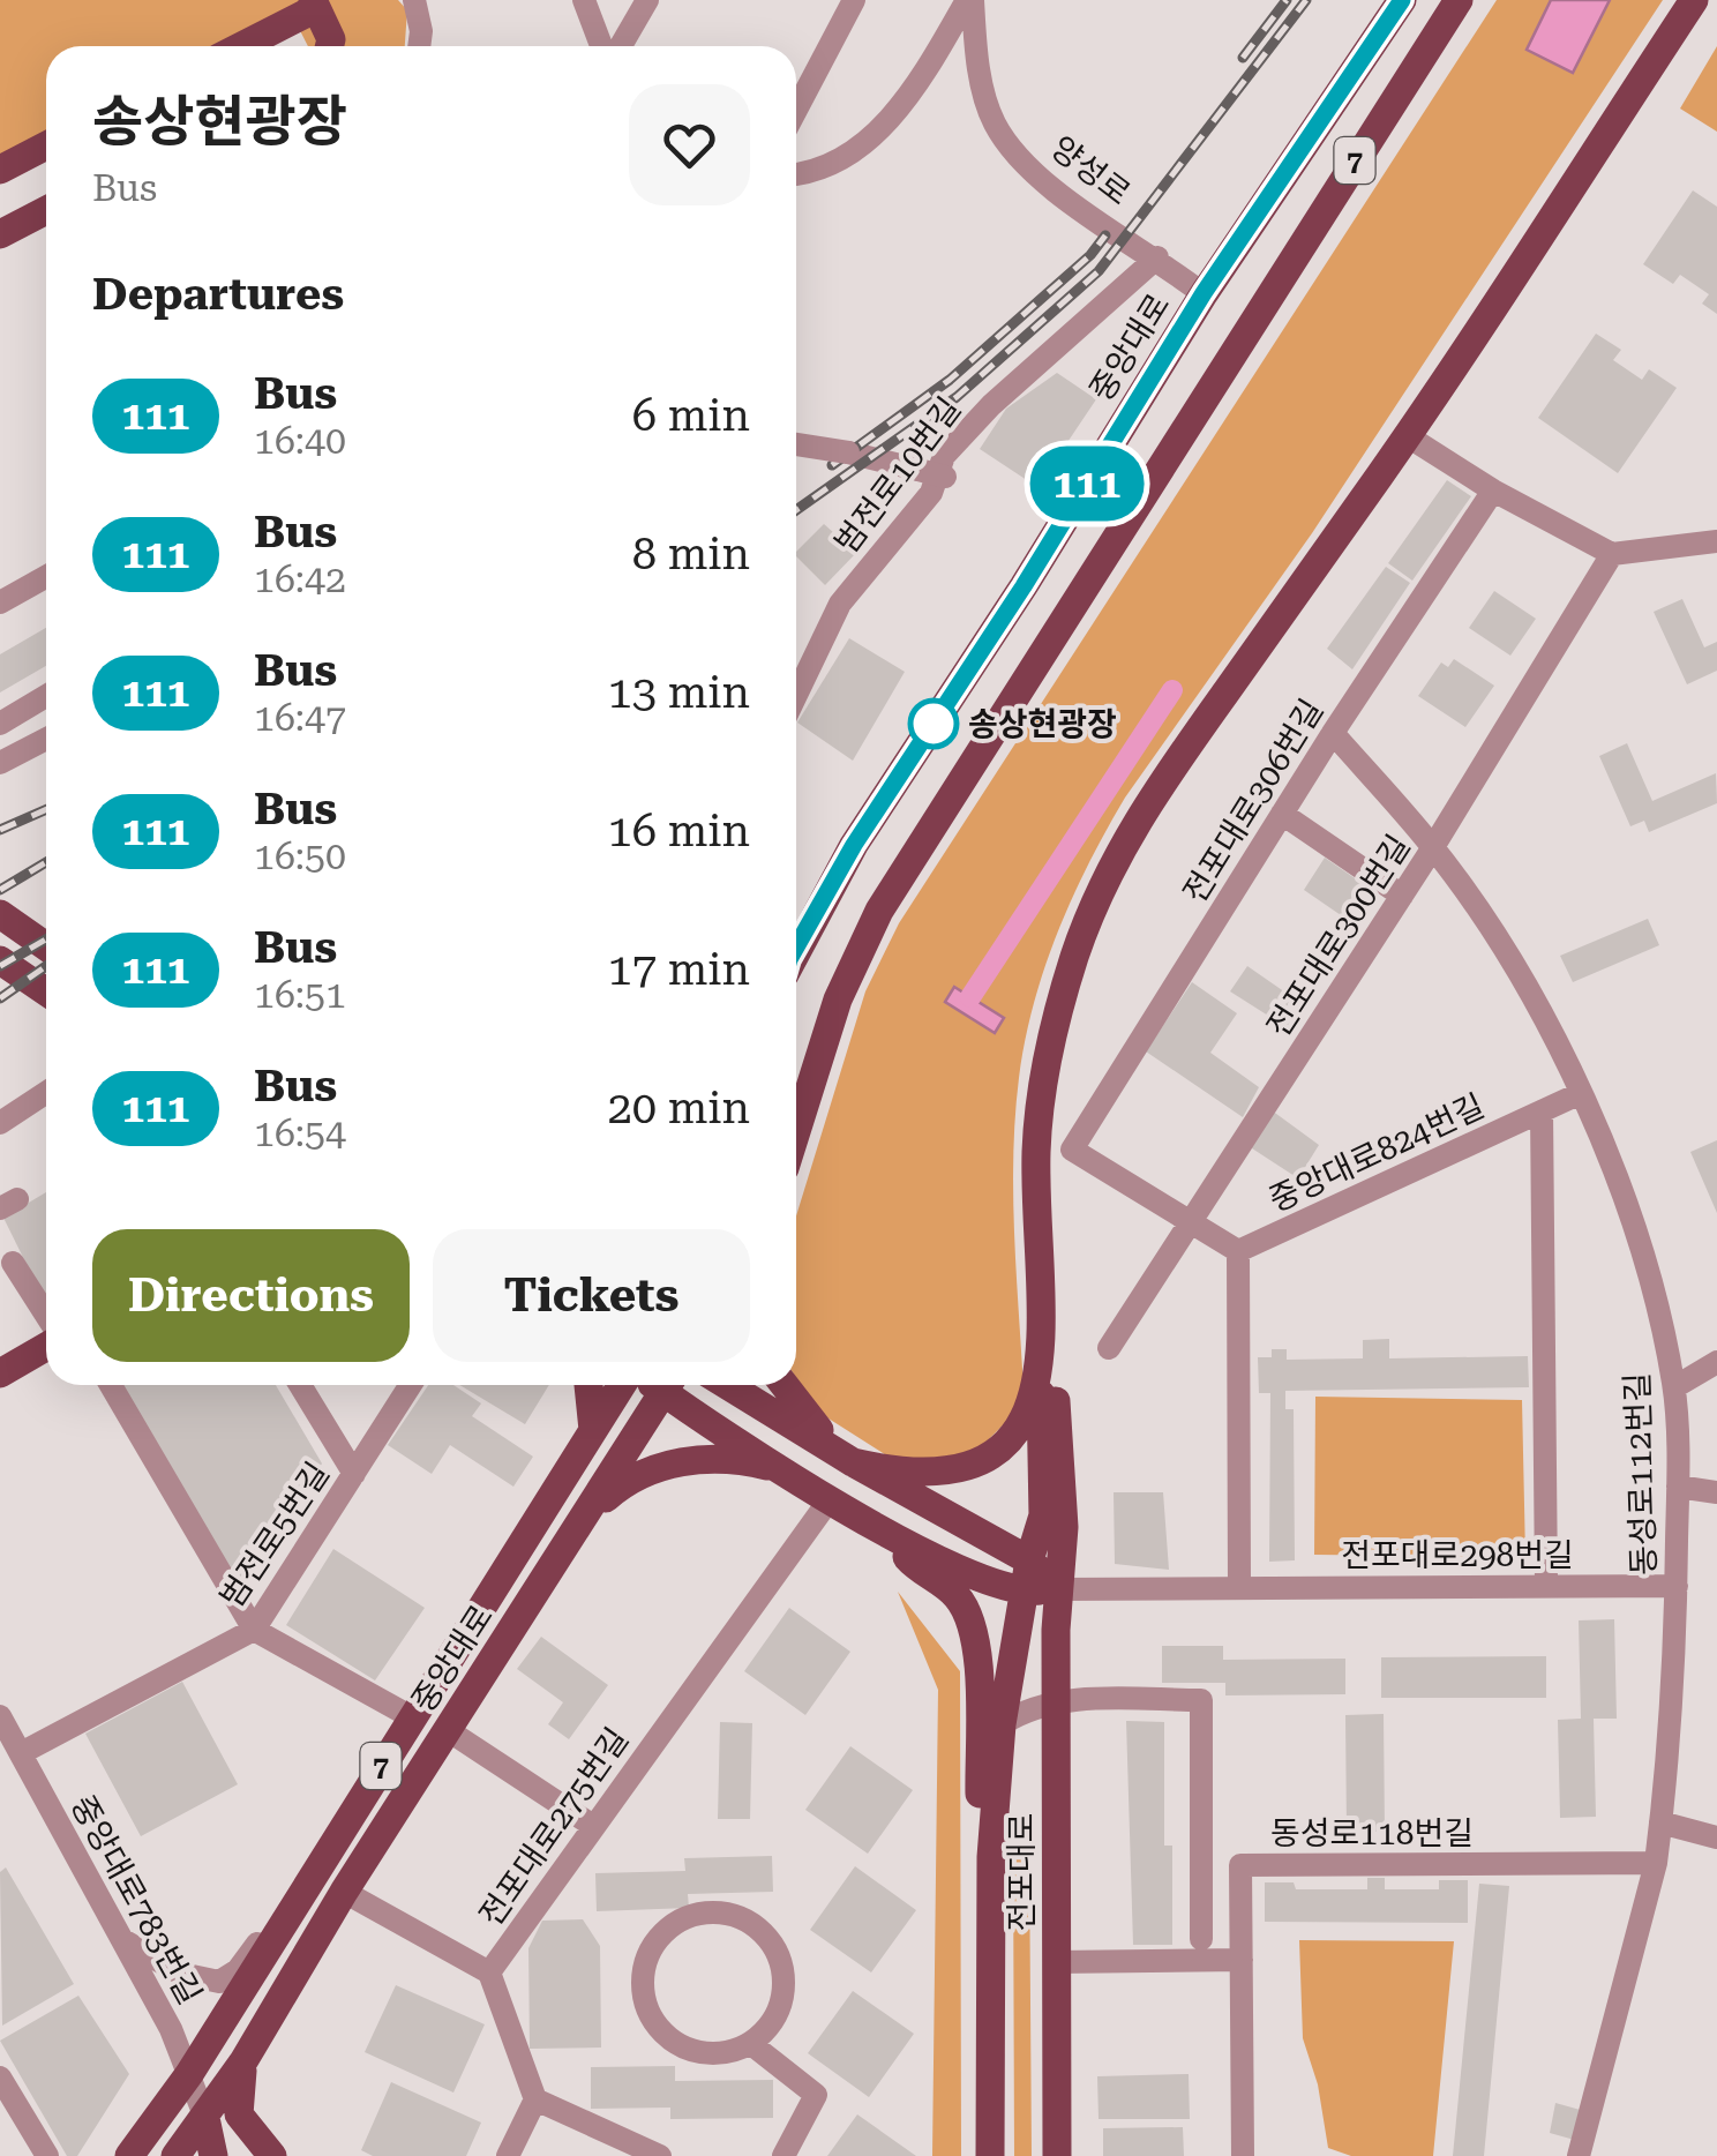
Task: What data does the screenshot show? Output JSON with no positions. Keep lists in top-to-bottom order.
{
  "streets": {
    "main road": ["7", "중앙대로", "전포대로"],
    "street": [
      "양성로",
      "범전로10번길",
      "전포대로306번길",
      "전포대로300번길",
      "중앙대로824번길",
      "동성로112번길",
      "범전로5번길",
      "전포대로298번길",
      "전포대로275번길",
      "동성로118번길",
      "중앙대로783번길"
    ]
  },
  "crossings": [
    ["양성로", "중앙대로"],
    ["양성로", "범전로10번길"],
    ["중앙대로", "범전로5번길"],
    ["중앙대로", "중앙대로783번길"],
    ["전포대로306번길", "동성로112번길"],
    ["전포대로300번길", "동성로112번길"],
    ["중앙대로824번길", "동성로112번길"],
    ["동성로112번길", "전포대로298번길"],
    ["동성로112번길", "동성로118번길"],
    ["범전로5번길", "중앙대로783번길"],
    ["전포대로298번길", "전포대로"]
  ],
  "places": ["송상현광장"],
  "lines": ["bus line 111"],
  "page": {
    "on_map": "111",
    "heading": [
      ["송상현광장", "Bus"],
      "Departures"
    ],
    "list": [
      {
        "mark": "111",
        "name": "Bus",
        "note": "16:40",
        "value": "6 min"
      },
      {
        "mark": "111",
        "name": "Bus",
        "note": "16:42",
        "value": "8 min"
      },
      {
        "mark": "111",
        "name": "Bus",
        "note": "16:47",
        "value": "13 min"
      },
      {
        "mark": "111",
        "name": "Bus",
        "note": "16:50",
        "value": "16 min"
      },
      {
        "mark": "111",
        "name": "Bus",
        "note": "16:51",
        "value": "17 min"
      },
      {
        "mark": "111",
        "name": "Bus",
        "note": "16:54",
        "value": "20 min"
      }
    ],
    "buttons": ["Directions", "Tickets"]
  }
}
